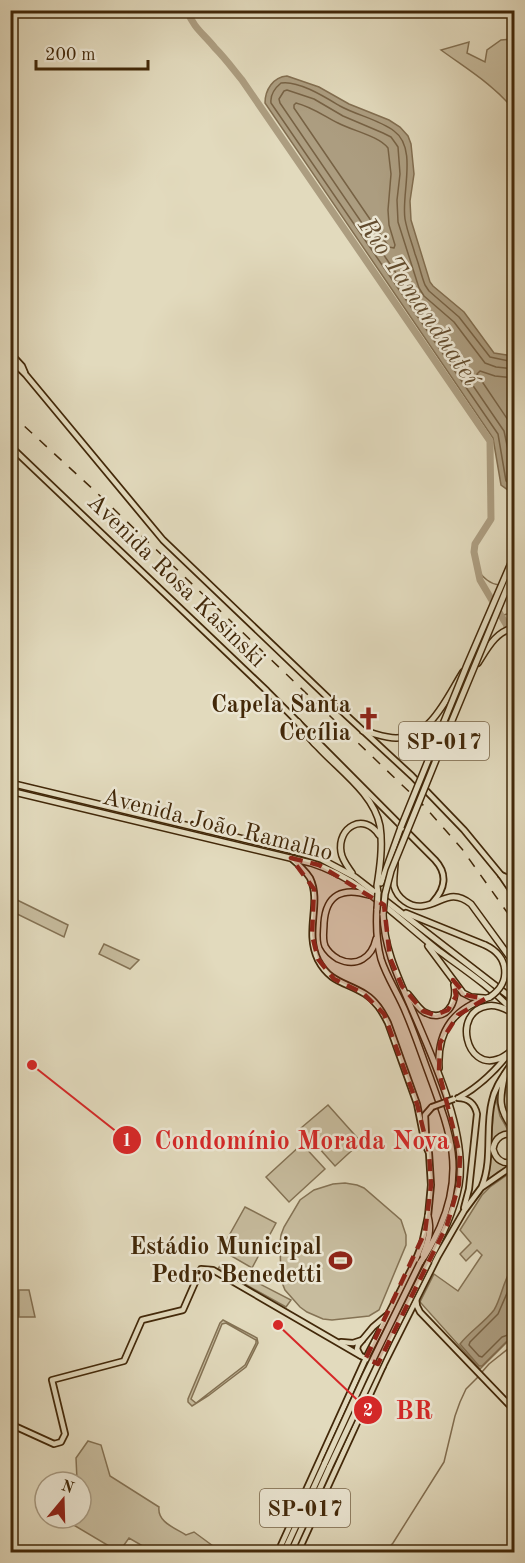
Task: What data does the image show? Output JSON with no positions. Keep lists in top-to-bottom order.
{
  "streets": {
    "highway": ["SP-017", "Avenida João Ramalho"],
    "main road": ["Avenida Rosa Kasinski"]
  },
  "crossings": [
    ["SP-017", "Avenida João Ramalho"]
  ],
  "water": ["Rio Tamanduateí"],
  "places": {
    "church": ["Capela Santa Cecília"],
    "other": ["Condomínio Morada Nova", "BR"],
    "sports": ["Estádio Municipal Pedro Benedetti"]
  },
  "scale_bar": "200 m",
  "north": "top"
}
